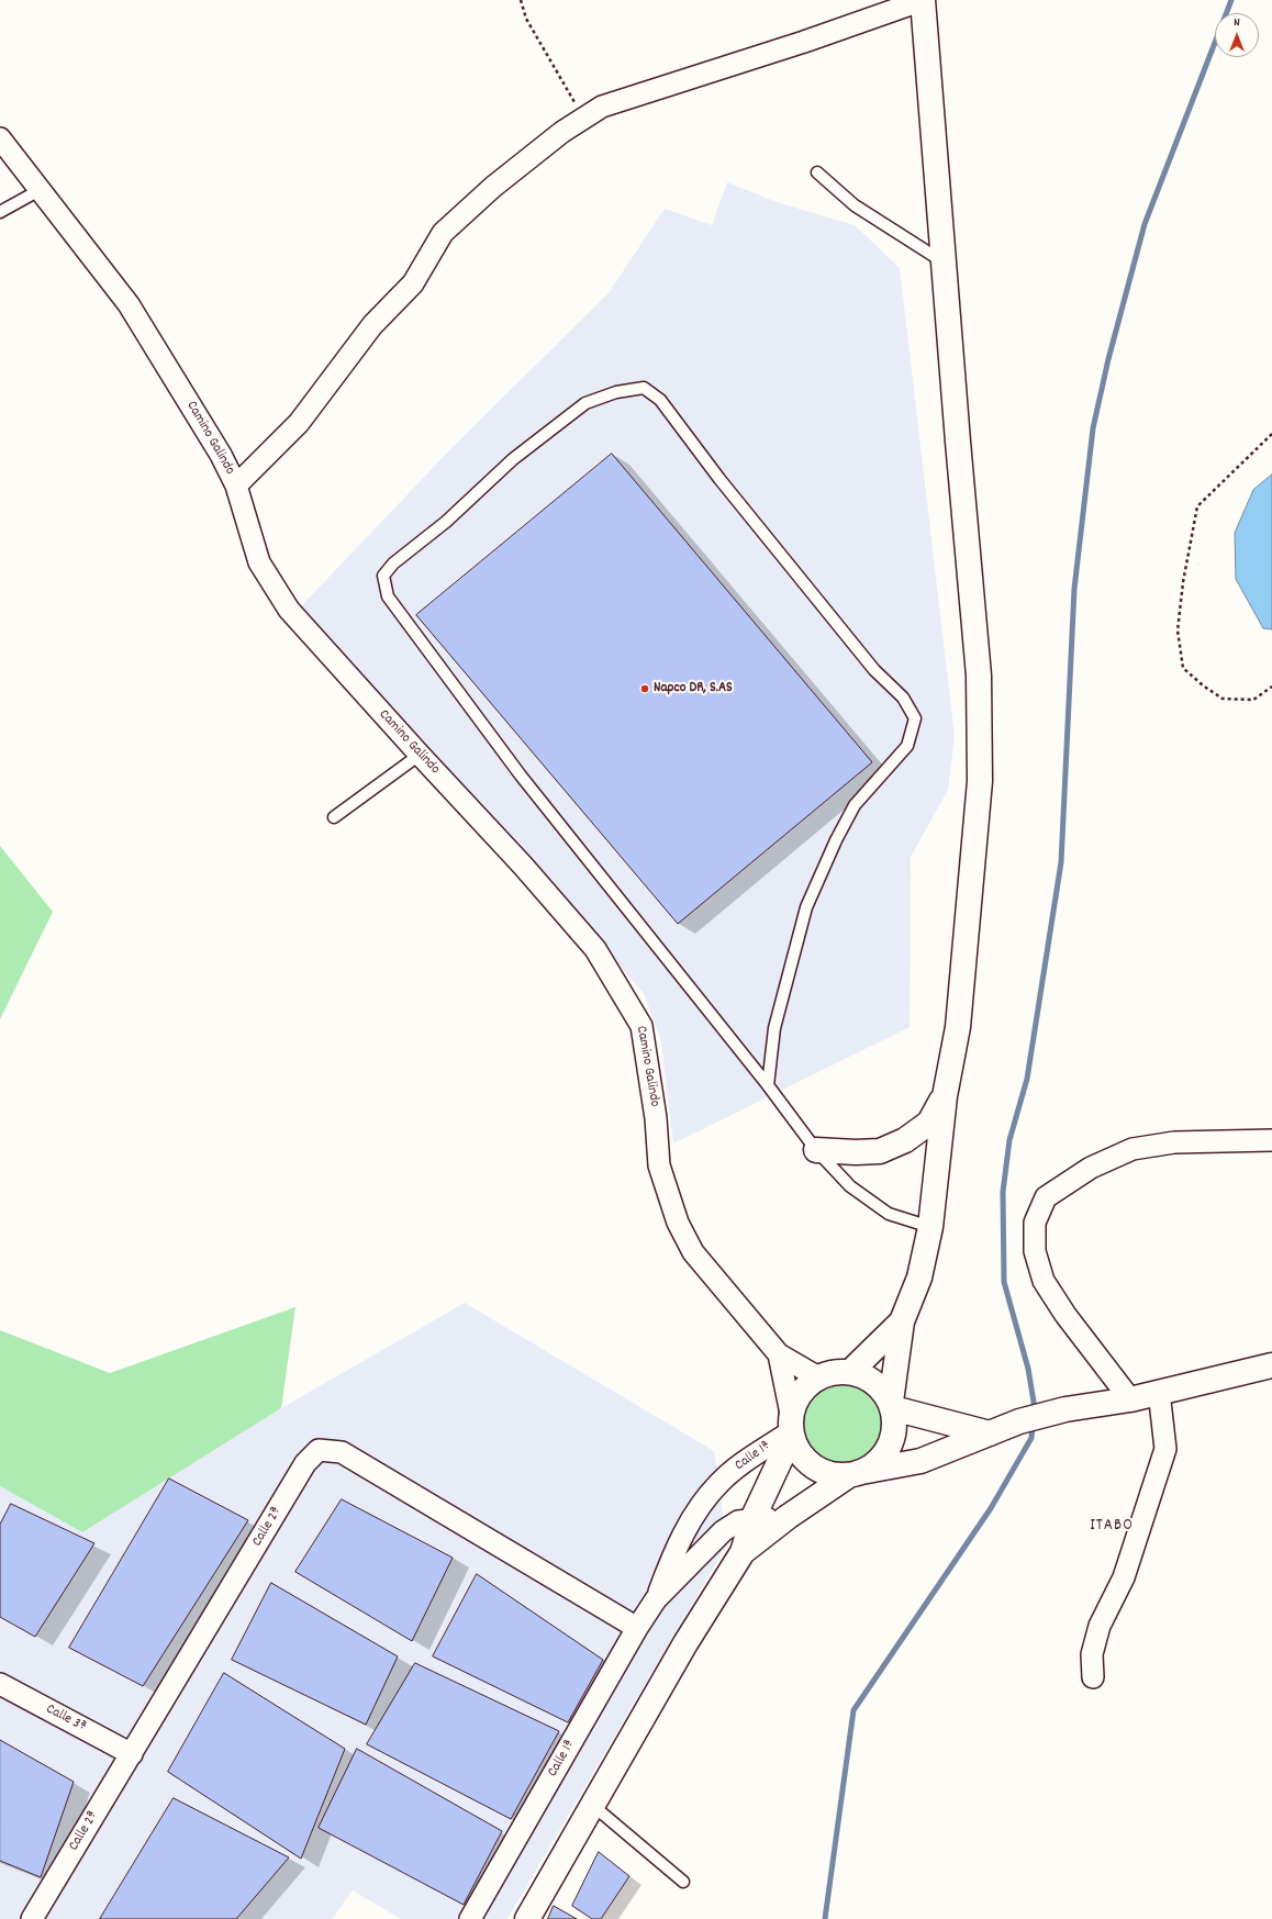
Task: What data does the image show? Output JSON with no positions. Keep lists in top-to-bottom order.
{
  "streets": {
    "street": [
      "Camino Galindo",
      "Calle 1ª",
      "Calle 2ª",
      "Calle 3ª"
    ]
  },
  "crossings": [
    ["Camino Galindo", "Calle 1ª"],
    ["Calle 1ª", "Calle 2ª"],
    ["Calle 2ª", "Calle 3ª"]
  ],
  "districts": ["ITABO"],
  "places": ["Napco DR, S.AS"],
  "north": "top"
}
